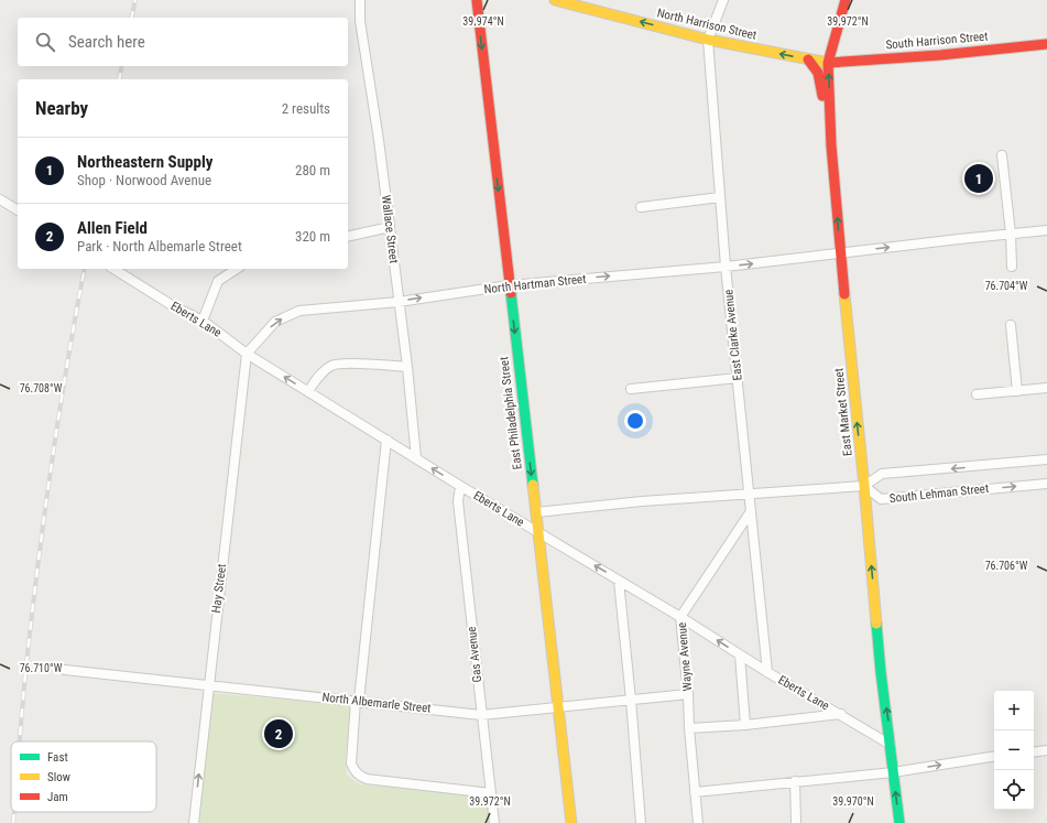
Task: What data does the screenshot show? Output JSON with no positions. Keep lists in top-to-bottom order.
{
  "streets": {
    "main road": [
      "North Harrison Street",
      "South Harrison Street",
      "East Market Street",
      "East Philadelphia Street"
    ],
    "street": [
      "Wallace Street",
      "North Hartman Street",
      "Eberts Lane",
      "East Clarke Avenue",
      "South Lehman Street",
      "Hay Street",
      "Gas Avenue",
      "Wayne Avenue",
      "North Albemarle Street"
    ]
  },
  "crossings": [
    ["North Harrison Street", "South Harrison Street"],
    ["North Harrison Street", "East Clarke Avenue"],
    ["North Harrison Street", "East Market Street"],
    ["South Harrison Street", "East Market Street"],
    ["Wallace Street", "North Hartman Street"],
    ["Wallace Street", "Eberts Lane"],
    ["North Hartman Street", "Eberts Lane"],
    ["North Hartman Street", "East Clarke Avenue"],
    ["North Hartman Street", "East Market Street"],
    ["North Hartman Street", "East Philadelphia Street"],
    ["North Hartman Street", "Hay Street"],
    ["Eberts Lane", "East Clarke Avenue"],
    ["Eberts Lane", "East Market Street"],
    ["Eberts Lane", "East Philadelphia Street"],
    ["Eberts Lane", "Hay Street"],
    ["Eberts Lane", "Gas Avenue"],
    ["Eberts Lane", "Wayne Avenue"],
    ["East Clarke Avenue", "Wayne Avenue"],
    ["East Market Street", "South Lehman Street"],
    ["East Philadelphia Street", "North Albemarle Street"],
    ["Hay Street", "North Albemarle Street"],
    ["Gas Avenue", "North Albemarle Street"],
    ["Wayne Avenue", "North Albemarle Street"]
  ],
  "one_way": [
    "North Harrison Street",
    "North Hartman Street",
    "East Market Street",
    "East Philadelphia Street"
  ],
  "legend": ["Fast", "Slow", "Jam"],
  "page": {
    "search": "Search here",
    "heading": ["Nearby", "2 results"],
    "list": [
      {
        "mark": "1",
        "name": "Northeastern Supply",
        "note": "Shop · Norwood Avenue",
        "value": "280 m"
      },
      {
        "mark": "2",
        "name": "Allen Field",
        "note": "Park · North Albemarle Street",
        "value": "320 m"
      }
    ],
    "pins": ["1", "2"],
    "map_buttons": ["+", "−"]
  },
  "coordinates": [
    "39.974°N",
    "39.972°N",
    "76.704°W",
    "76.708°W",
    "76.706°W",
    "76.710°W",
    "39.970°N"
  ]
}
